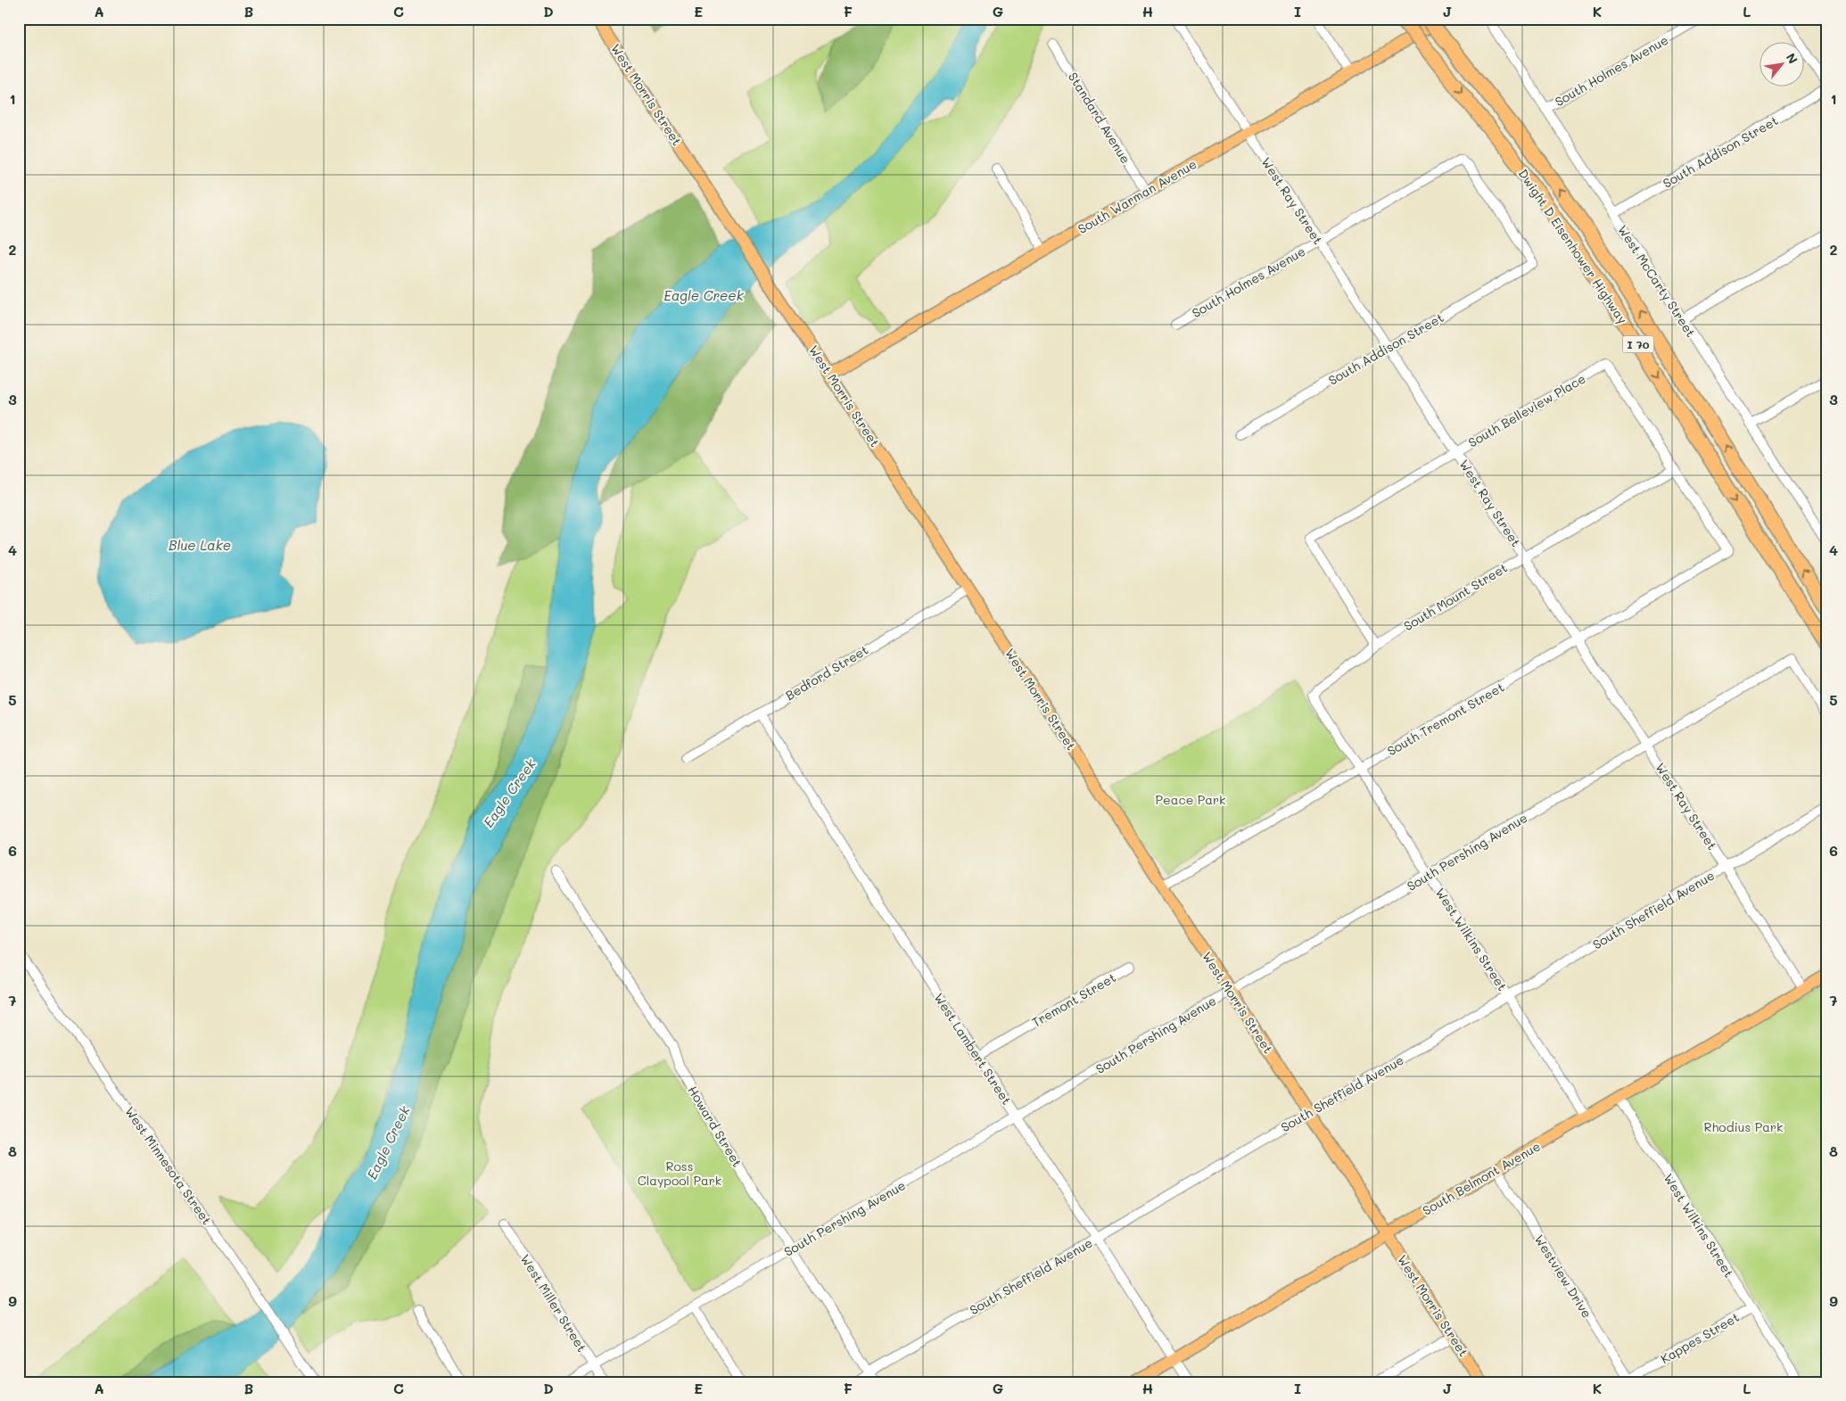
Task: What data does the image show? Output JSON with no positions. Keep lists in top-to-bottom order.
{
  "streets": {
    "highway": ["Dwight D Eisenhower Highway", "I 70"],
    "main road": ["West Morris Street", "South Warman Avenue", "South Belmont Avenue"],
    "street": [
      "South Holmes Avenue",
      "Standard Avenue",
      "South Addison Street",
      "West Ray Street",
      "West McCarty Street",
      "South Belleview Place",
      "South Mount Street",
      "Bedford Street",
      "South Tremont Street",
      "South Pershing Avenue",
      "South Sheffield Avenue",
      "West Wilkins Street",
      "Tremont Street",
      "West Lambert Street",
      "Howard Street",
      "West Minnesota Street",
      "Westview Drive",
      "West Miller Street",
      "Kappes Street"
    ]
  },
  "crossings": [
    ["South Holmes Avenue", "South Addison Street"],
    ["South Holmes Avenue", "West Ray Street"],
    ["South Holmes Avenue", "West McCarty Street"],
    ["West Morris Street", "South Warman Avenue"],
    ["West Morris Street", "Bedford Street"],
    ["West Morris Street", "South Tremont Street"],
    ["West Morris Street", "South Pershing Avenue"],
    ["West Morris Street", "South Sheffield Avenue"],
    ["West Morris Street", "South Belmont Avenue"],
    ["Standard Avenue", "South Warman Avenue"],
    ["South Addison Street", "West Ray Street"],
    ["South Addison Street", "West McCarty Street"],
    ["South Warman Avenue", "West Ray Street"],
    ["West Ray Street", "South Belleview Place"],
    ["West Ray Street", "South Mount Street"],
    ["West Ray Street", "South Tremont Street"],
    ["West Ray Street", "South Pershing Avenue"],
    ["West Ray Street", "South Sheffield Avenue"],
    ["West Ray Street", "South Belmont Avenue"],
    ["South Belleview Place", "South Mount Street"],
    ["South Belleview Place", "South Tremont Street"],
    ["South Mount Street", "South Tremont Street"],
    ["South Mount Street", "West Wilkins Street"],
    ["Bedford Street", "West Lambert Street"],
    ["South Tremont Street", "West Wilkins Street"],
    ["South Pershing Avenue", "West Wilkins Street"],
    ["South Pershing Avenue", "West Lambert Street"],
    ["South Pershing Avenue", "Howard Street"],
    ["South Pershing Avenue", "West Miller Street"],
    ["South Sheffield Avenue", "West Wilkins Street"],
    ["South Sheffield Avenue", "West Lambert Street"],
    ["South Sheffield Avenue", "Howard Street"],
    ["West Wilkins Street", "South Belmont Avenue"],
    ["West Wilkins Street", "Kappes Street"],
    ["Tremont Street", "West Lambert Street"],
    ["West Lambert Street", "South Belmont Avenue"],
    ["South Belmont Avenue", "Westview Drive"],
    ["Westview Drive", "Kappes Street"]
  ],
  "water": ["Eagle Creek", "Blue Lake"],
  "parks": ["Peace Park", "Rhodius Park", "Ross Claypool Park"],
  "north": "top right",
  "grid": {
    "columns": [
      "A",
      "B",
      "C",
      "D",
      "E",
      "F",
      "G",
      "H",
      "I",
      "J",
      "K",
      "L"
    ],
    "rows": [
      "1",
      "2",
      "3",
      "4",
      "5",
      "6",
      "7",
      "8",
      "9"
    ]
  }
}
